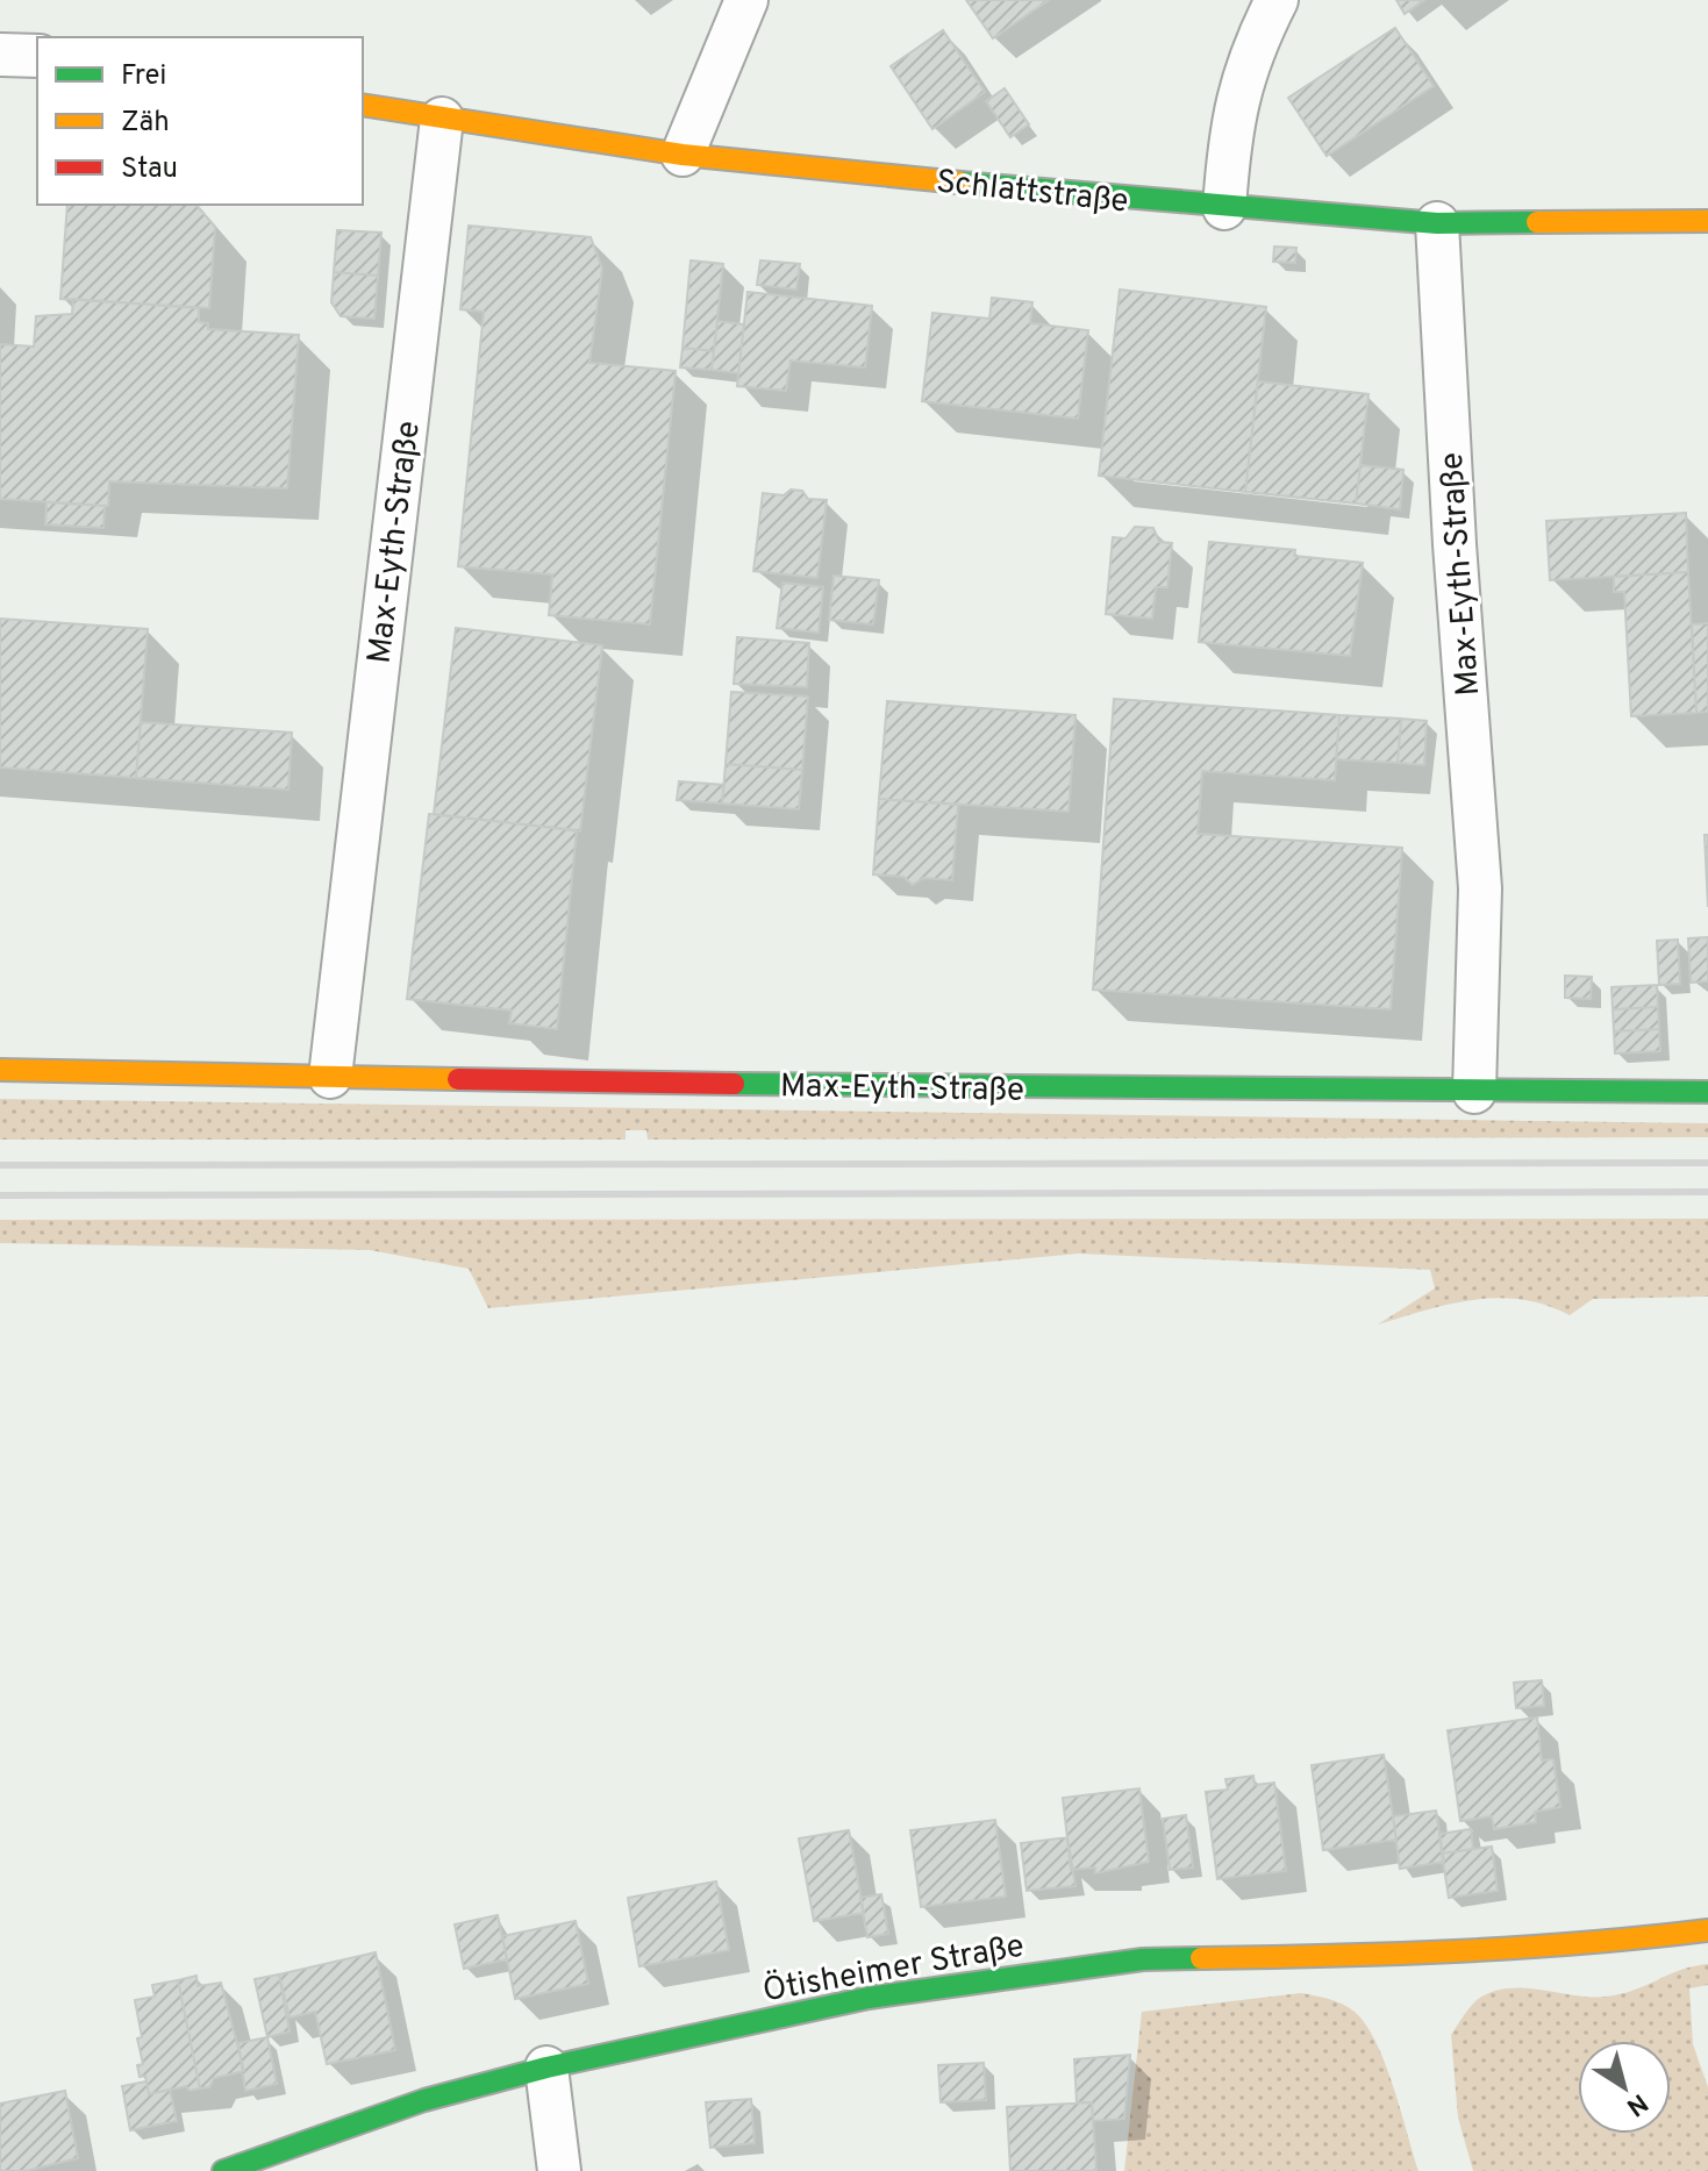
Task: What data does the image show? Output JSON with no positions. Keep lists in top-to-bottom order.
{
  "streets": {
    "street": ["Schlattstraße", "Max-Eyth-Straße", "Ötisheimer Straße"]
  },
  "crossings": [
    ["Schlattstraße", "Max-Eyth-Straße"]
  ],
  "legend": ["Frei", "Zäh", "Stau"],
  "north": "bottom right"
}
